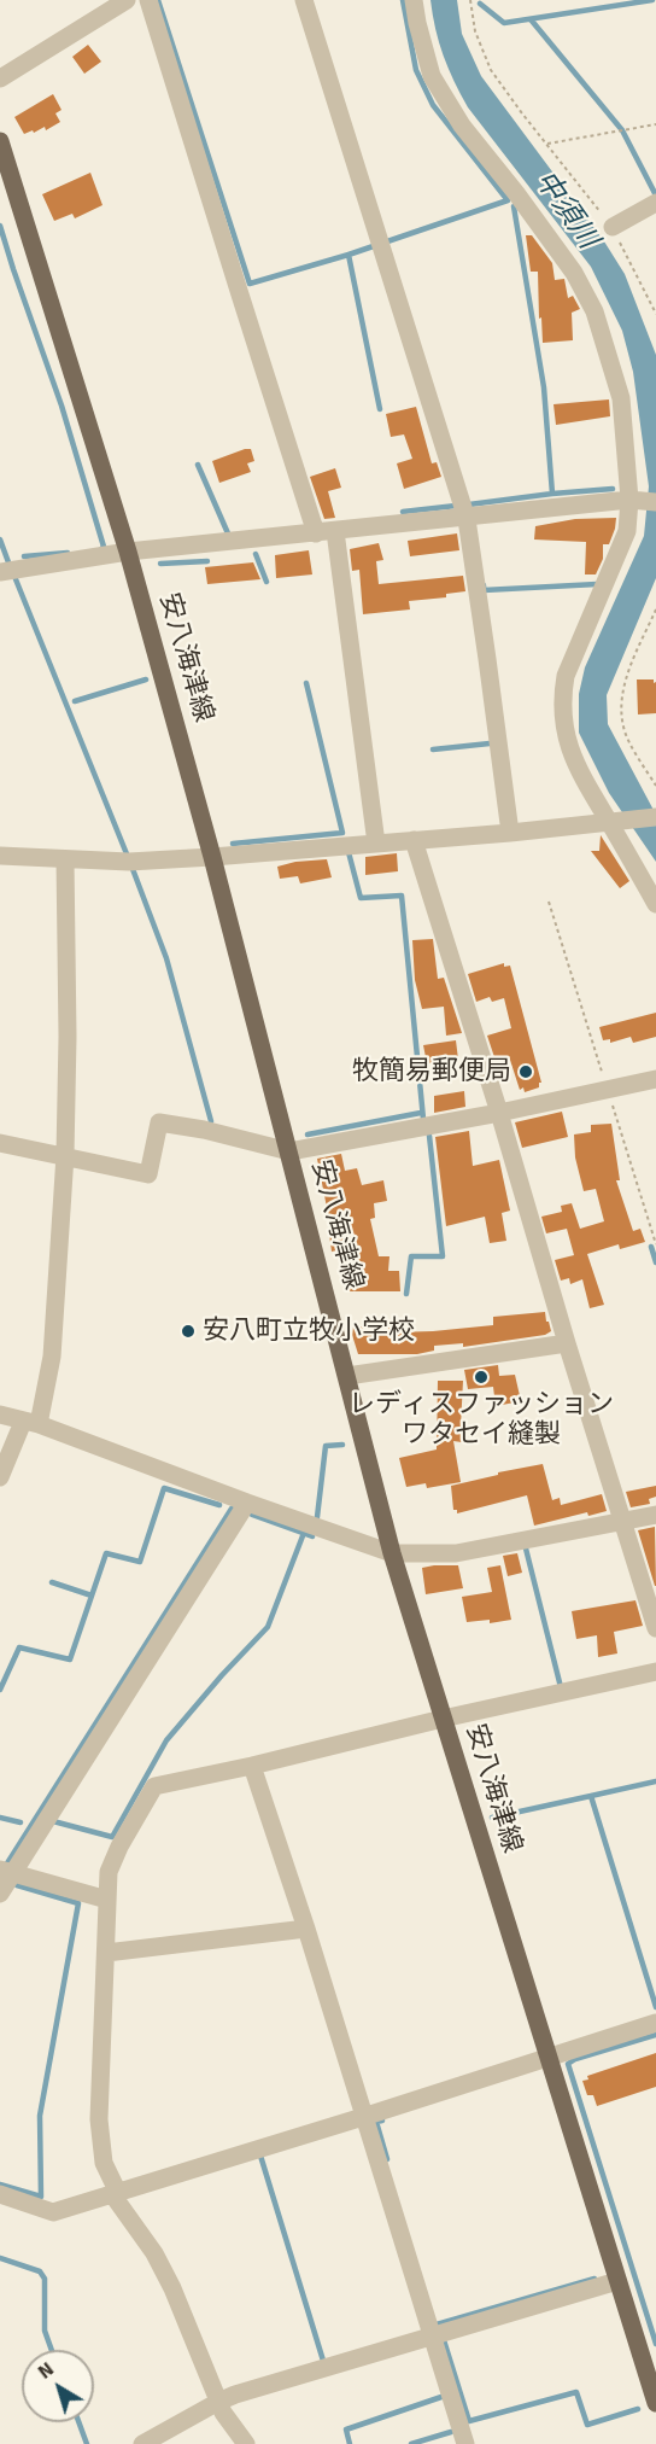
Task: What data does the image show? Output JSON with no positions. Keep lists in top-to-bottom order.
{
  "streets": {
    "main road": ["安八海津線"]
  },
  "water": ["中須川"],
  "places": ["牧簡易郵便局", "安八町立牧小学校", "レディスファッション ワタセイ縫製"],
  "north": "top left"
}
